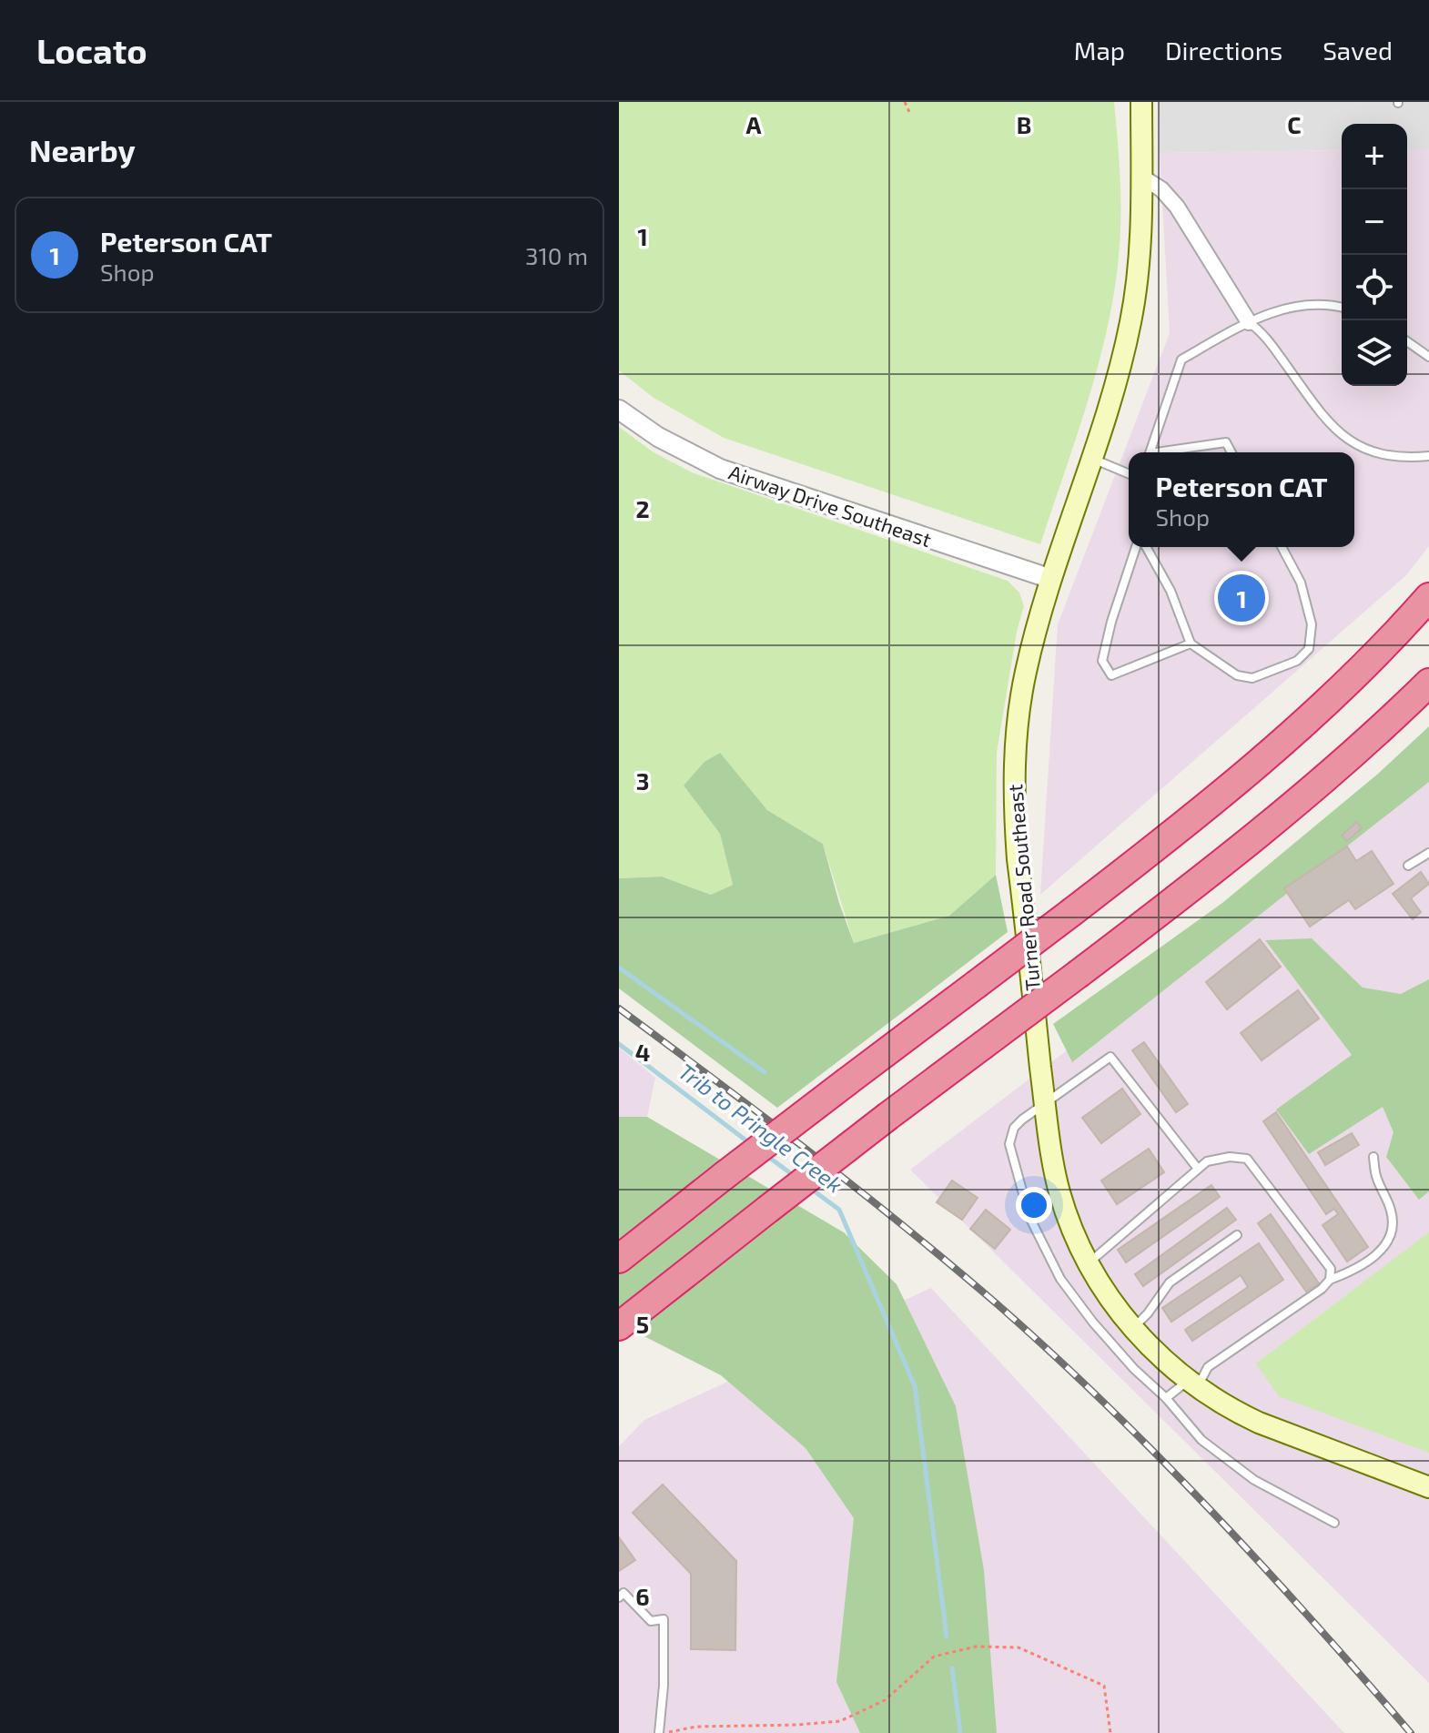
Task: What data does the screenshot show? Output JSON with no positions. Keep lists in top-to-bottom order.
{
  "streets": {
    "main road": ["Turner Road Southeast"],
    "street": ["Airway Drive Southeast"]
  },
  "crossings": [
    ["Airway Drive Southeast", "Turner Road Southeast"]
  ],
  "water": ["Trib to Pringle Creek"],
  "page": {
    "header": "Locato",
    "nav": ["Map", "Directions", "Saved"],
    "heading": "Nearby",
    "map_buttons": ["+", "−"],
    "list": [
      {
        "mark": "1",
        "name": "Peterson CAT",
        "note": "Shop",
        "value": "310 m"
      }
    ],
    "popup": ["Peterson CAT", "Shop"],
    "pins": "1"
  },
  "grid": {
    "columns": ["A", "B", "C"],
    "rows": [
      "1",
      "2",
      "3",
      "4",
      "5",
      "6"
    ]
  }
}
